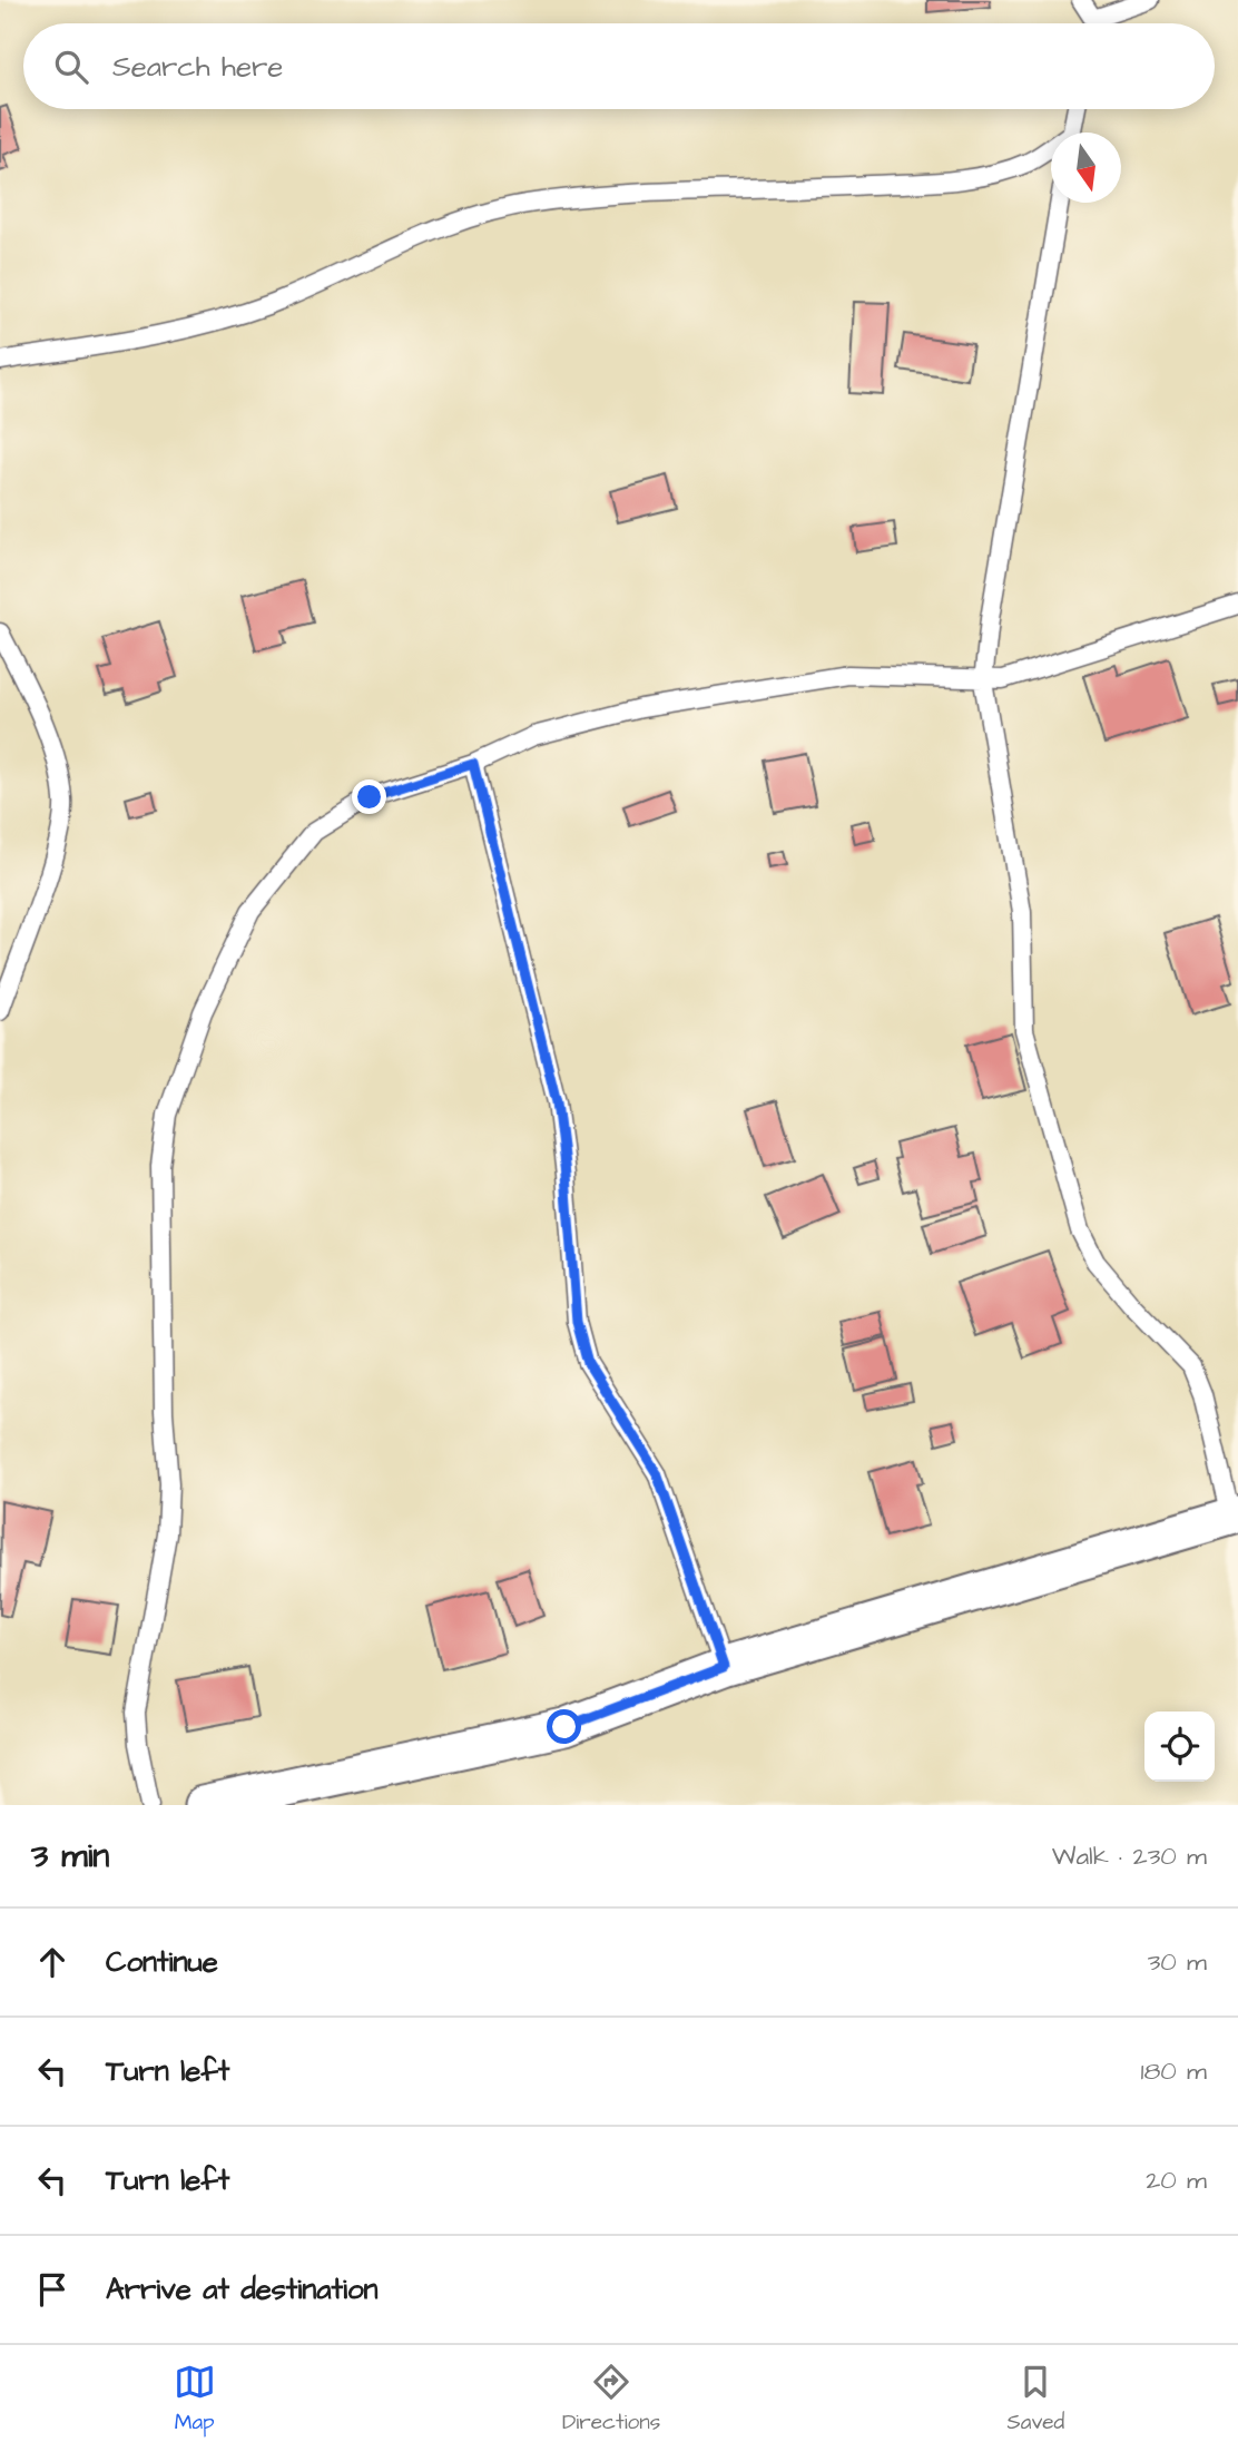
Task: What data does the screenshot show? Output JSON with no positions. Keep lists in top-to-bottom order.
{
  "north": "bottom",
  "page": {
    "search": "Search here",
    "heading": ["3 min", "Walk · 230 m"],
    "list": [
      ["Continue", "30 m"],
      ["Turn left", "180 m"],
      ["Turn left", "20 m"],
      "Arrive at destination"
    ],
    "nav": ["Map", "Directions", "Saved"]
  }
}
